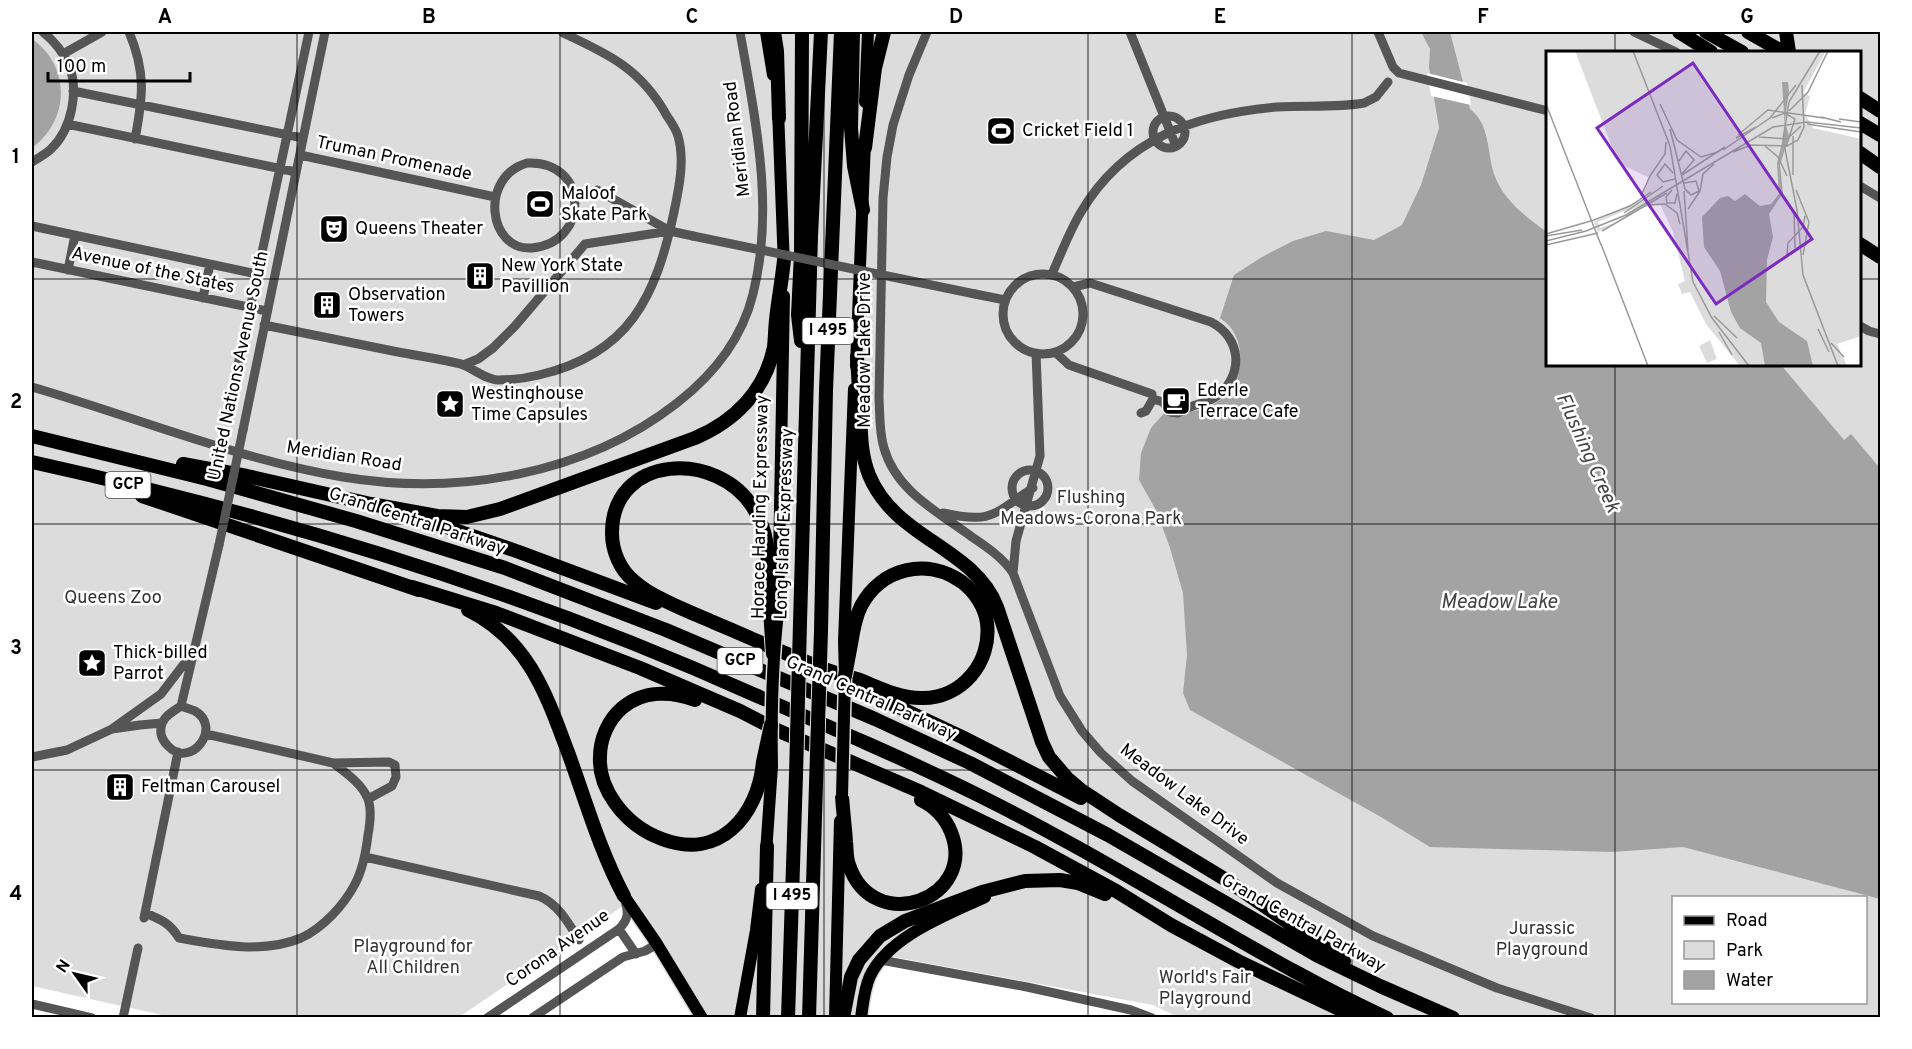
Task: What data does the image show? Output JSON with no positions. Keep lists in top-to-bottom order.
{
  "streets": {
    "highway": [
      "I 495",
      "GCP",
      "Grand Central Parkway",
      "Long Island Expressway"
    ],
    "main road": ["Horace Harding Expressway"],
    "street": [
      "Meridian Road",
      "Truman Promenade",
      "Avenue of the States",
      "Meadow Lake Drive",
      "United Nations Avenue South",
      "Corona Avenue"
    ]
  },
  "crossings": [
    ["Truman Promenade", "United Nations Avenue South"],
    ["Avenue of the States", "United Nations Avenue South"]
  ],
  "water": ["Flushing Creek", "Meadow Lake"],
  "parks": [
    "Flushing Meadows-Corona Park",
    "Queens Zoo",
    "Jurassic Playground",
    "Playground for All Children",
    "World's Fair Playground"
  ],
  "places": {
    "sports": ["Cricket Field 1", "Maloof Skate Park"],
    "theatre": ["Queens Theater"],
    "building": ["New York State Pavillion", "Observation Towers", "Feltman Carousel"],
    "cafe": ["Ederle Terrace Cafe"],
    "place": ["Westinghouse Time Capsules", "Thick-billed Parrot"]
  },
  "legend": ["Road", "Park", "Water"],
  "scale_bar": "100 m",
  "north": "top left",
  "grid": {
    "columns": [
      "A",
      "B",
      "C",
      "D",
      "E",
      "F",
      "G"
    ],
    "rows": [
      "1",
      "2",
      "3",
      "4"
    ]
  }
}
